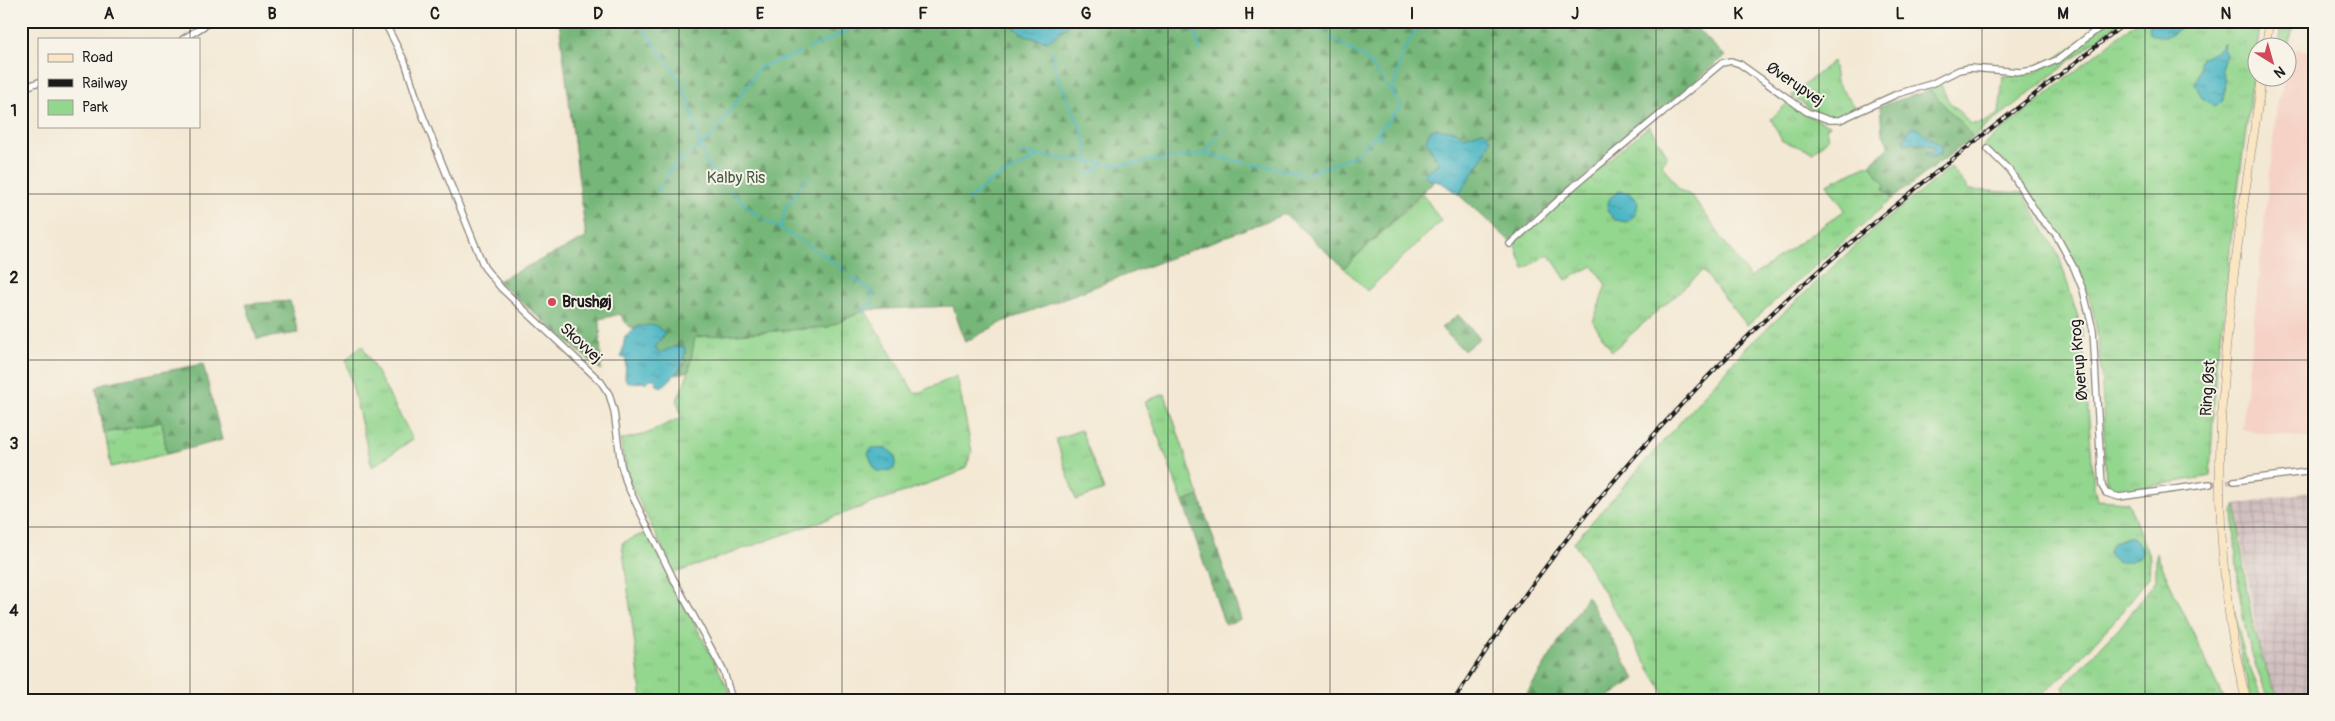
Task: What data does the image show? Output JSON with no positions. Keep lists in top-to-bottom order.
{
  "streets": {
    "main road": ["Ring Øst"],
    "street": ["Øverupvej", "Skovvej", "Øverup Krog"]
  },
  "parks": ["Kalby Ris"],
  "places": ["Brushøj"],
  "legend": ["Road", "Railway", "Park"],
  "north": "bottom right",
  "grid": {
    "columns": [
      "A",
      "B",
      "C",
      "D",
      "E",
      "F",
      "G",
      "H",
      "I",
      "J",
      "K",
      "L",
      "M",
      "N"
    ],
    "rows": [
      "1",
      "2",
      "3",
      "4"
    ]
  }
}
